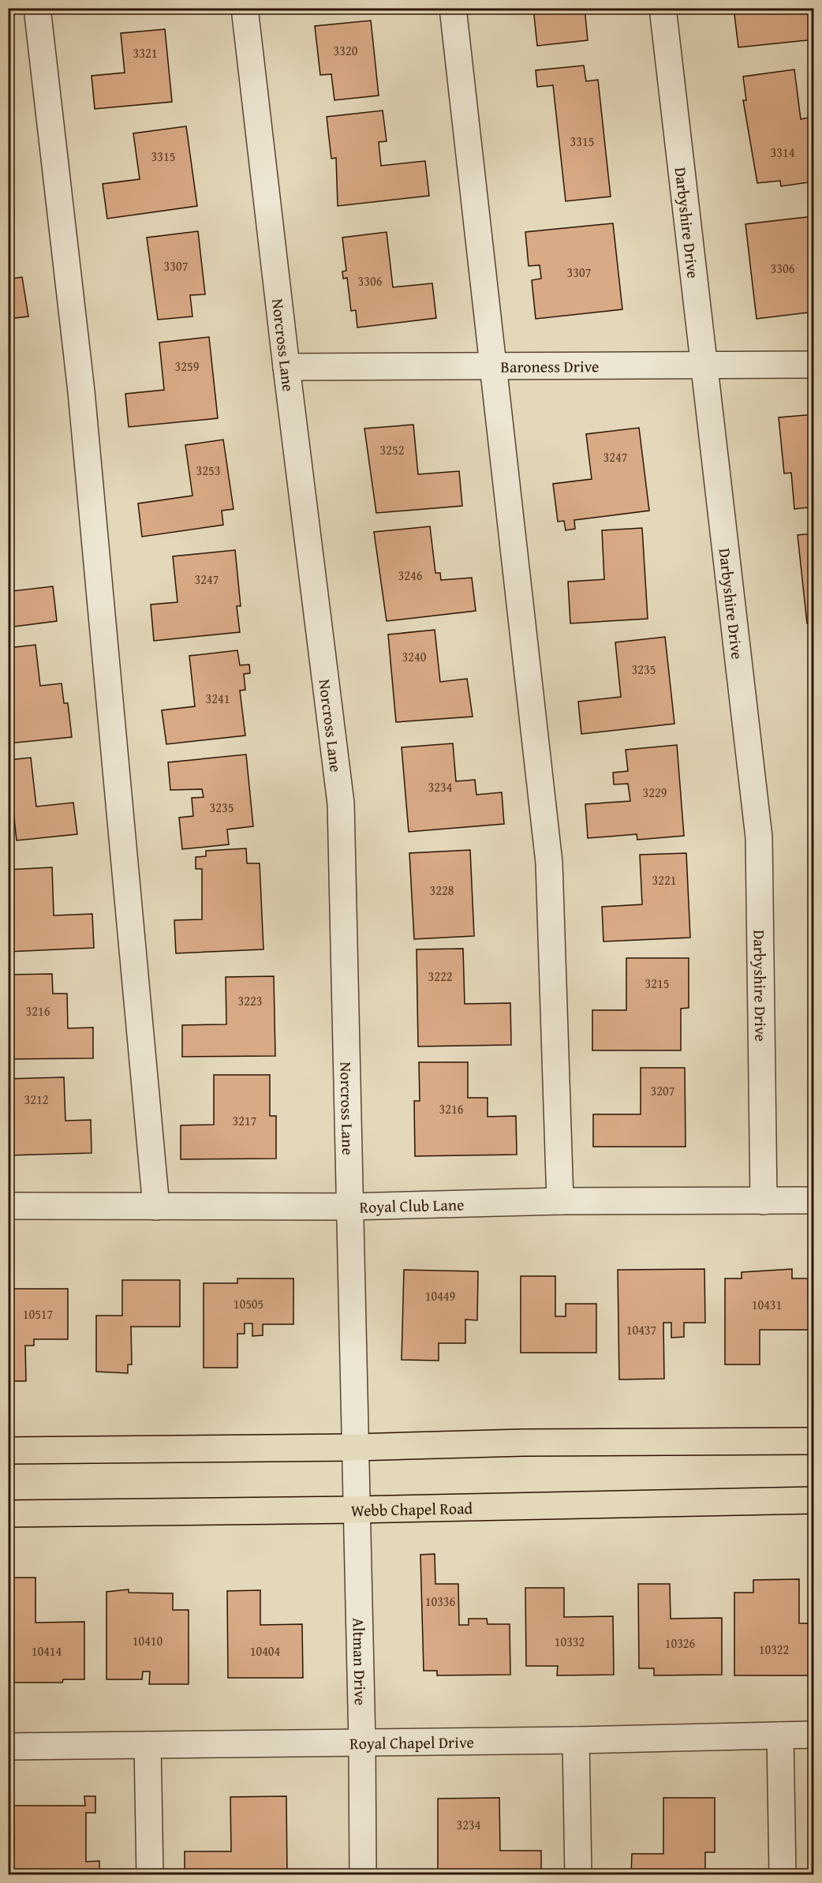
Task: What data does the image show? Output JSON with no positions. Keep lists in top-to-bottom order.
{
  "streets": {
    "main road": ["Webb Chapel Road"],
    "street": [
      "Darbyshire Drive",
      "Norcross Lane",
      "Baroness Drive",
      "Royal Club Lane",
      "Altman Drive",
      "Royal Chapel Drive"
    ]
  },
  "crossings": [
    ["Darbyshire Drive", "Baroness Drive"],
    ["Darbyshire Drive", "Royal Club Lane"],
    ["Norcross Lane", "Baroness Drive"],
    ["Norcross Lane", "Royal Club Lane"],
    ["Norcross Lane", "Altman Drive"],
    ["Webb Chapel Road", "Altman Drive"],
    ["Altman Drive", "Royal Chapel Drive"]
  ],
  "house_numbers": [
    "3320",
    "3321",
    "3315",
    "3314",
    "3315",
    "3307",
    "3306",
    "3307",
    "3306",
    "3259",
    "3252",
    "3247",
    "3253",
    "3246",
    "3247",
    "3240",
    "3235",
    "3241",
    "3234",
    "3229",
    "3235",
    "3221",
    "3228",
    "3222",
    "3215",
    "3223",
    "3216",
    "3207",
    "3212",
    "3216",
    "3217",
    "10449",
    "10505",
    "10431",
    "10517",
    "10437",
    "10336",
    "10410",
    "10332",
    "10326",
    "10322",
    "10414",
    "10404",
    "3234"
  ]
}
